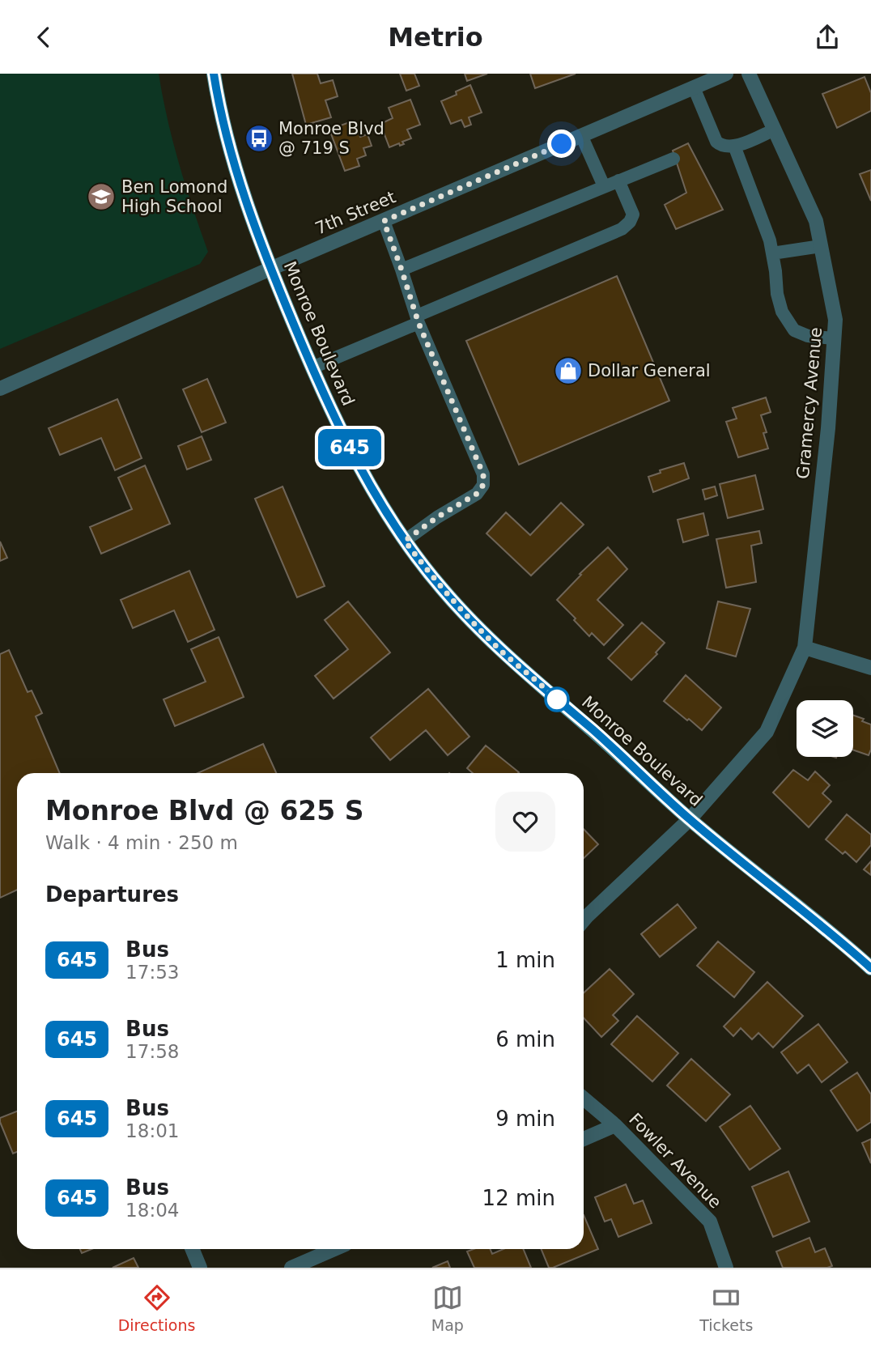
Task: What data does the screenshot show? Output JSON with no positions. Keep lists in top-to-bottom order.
{
  "streets": {
    "main road": ["Monroe Boulevard"],
    "street": ["7th Street", "Gramercy Avenue", "Fowler Avenue"]
  },
  "crossings": [
    ["7th Street", "Monroe Boulevard"],
    ["Monroe Boulevard", "Gramercy Avenue"]
  ],
  "places": {
    "bus stop": ["Monroe Blvd @ 719 S"],
    "school or university": ["Ben Lomond High School"],
    "shop": ["Dollar General"]
  },
  "lines": ["bus line 645"],
  "page": {
    "header": "Metrio",
    "on_map": "645",
    "heading": [
      ["Monroe Blvd @ 625 S", "Walk · 4 min · 250 m"],
      "Departures"
    ],
    "list": [
      {
        "mark": "645",
        "name": "Bus",
        "note": "17:53",
        "value": "1 min"
      },
      {
        "mark": "645",
        "name": "Bus",
        "note": "17:58",
        "value": "6 min"
      },
      {
        "mark": "645",
        "name": "Bus",
        "note": "18:01",
        "value": "9 min"
      },
      {
        "mark": "645",
        "name": "Bus",
        "note": "18:04",
        "value": "12 min"
      }
    ],
    "tabs": ["Directions", "Map", "Tickets"]
  }
}
